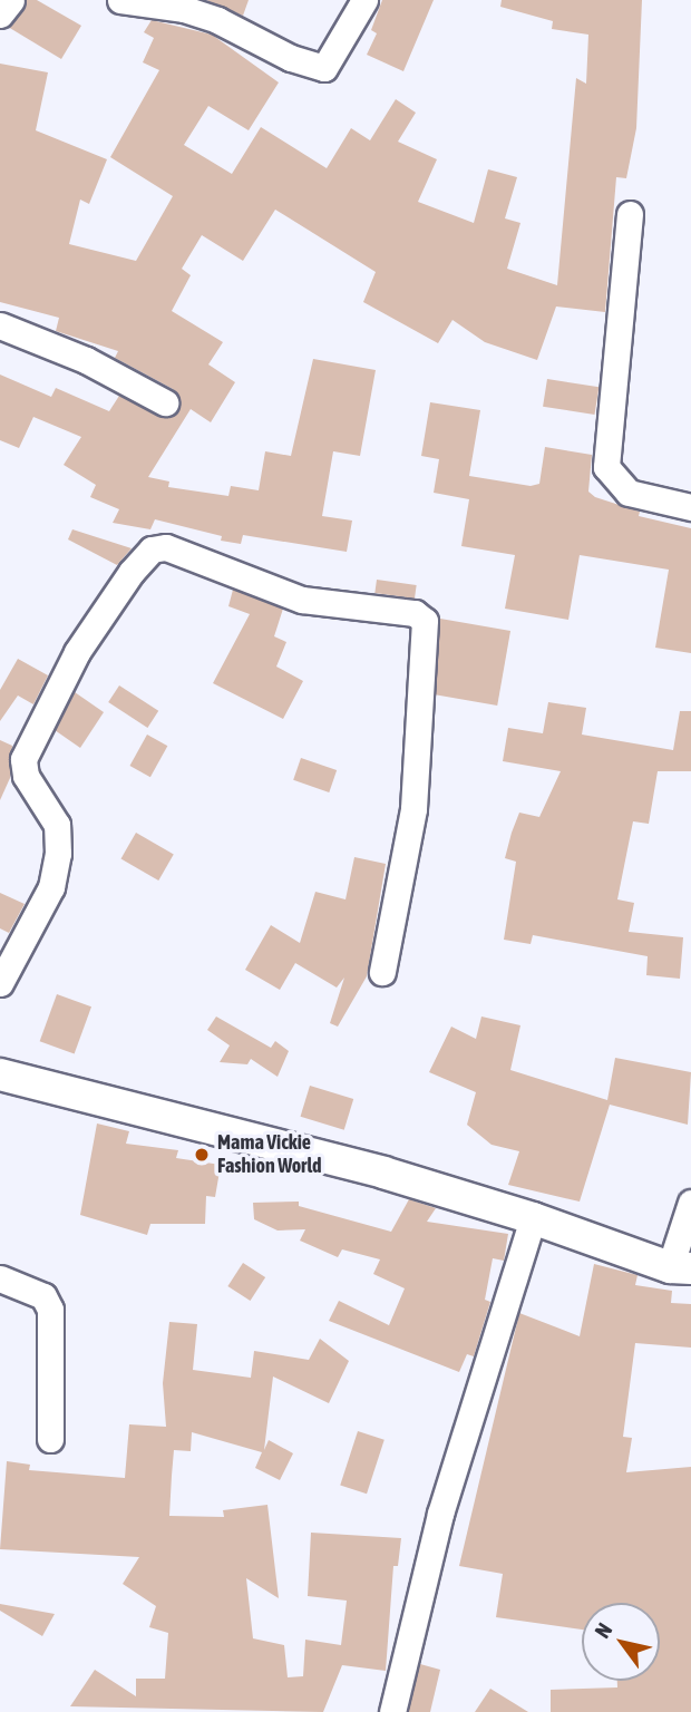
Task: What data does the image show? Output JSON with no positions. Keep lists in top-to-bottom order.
{
  "places": ["Mama Vickie Fashion World"],
  "north": "top left"
}
